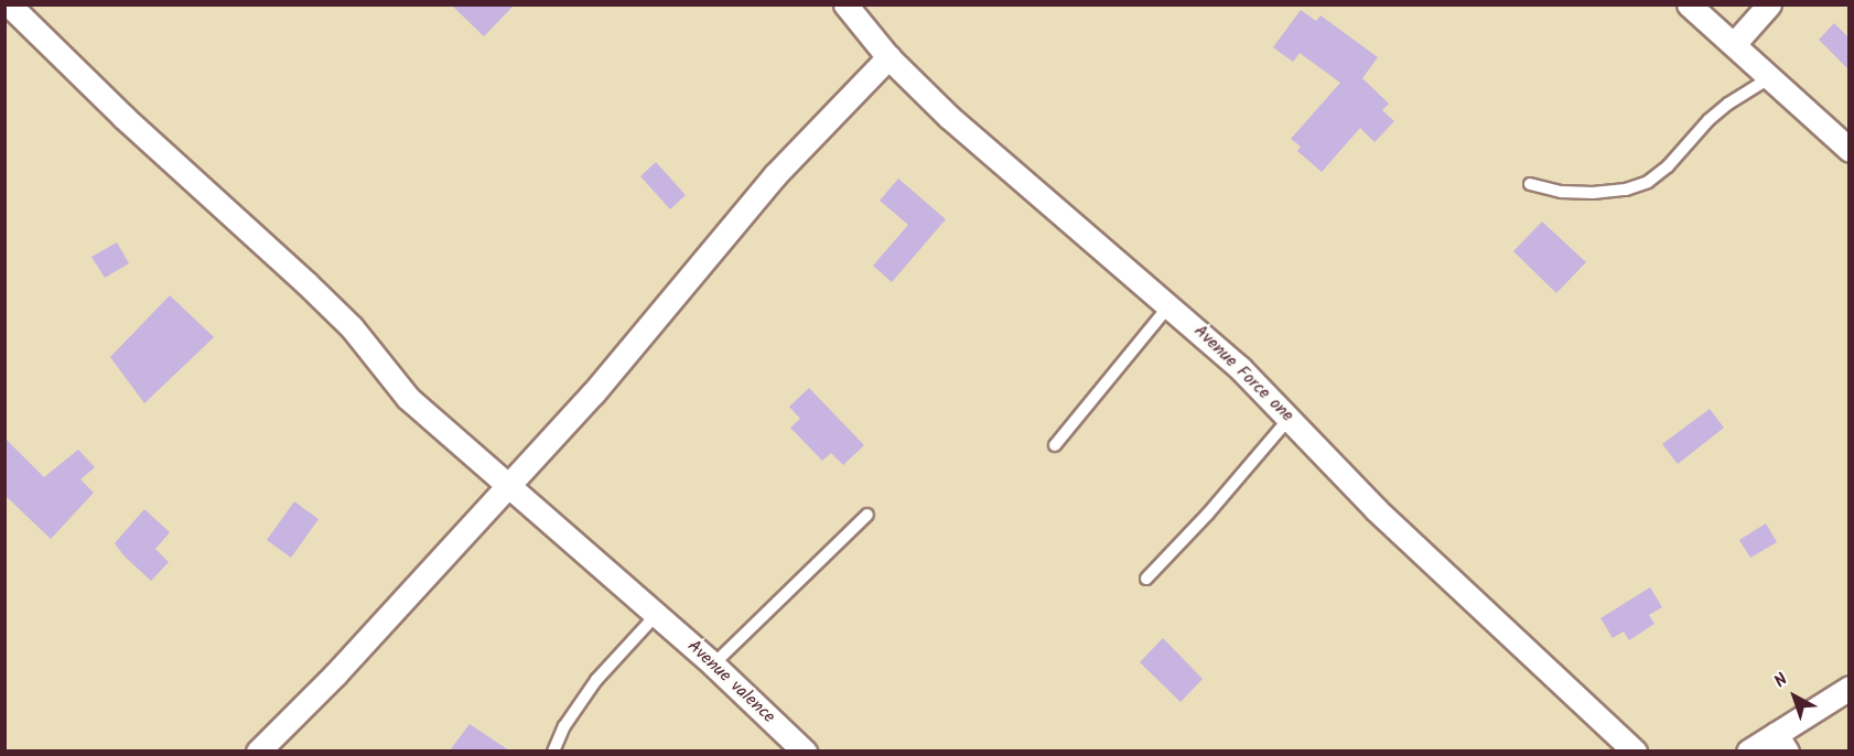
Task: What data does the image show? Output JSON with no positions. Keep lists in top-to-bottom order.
{
  "streets": {
    "street": ["Avenue Force one", "Avenue valence"]
  },
  "north": "top left"
}
